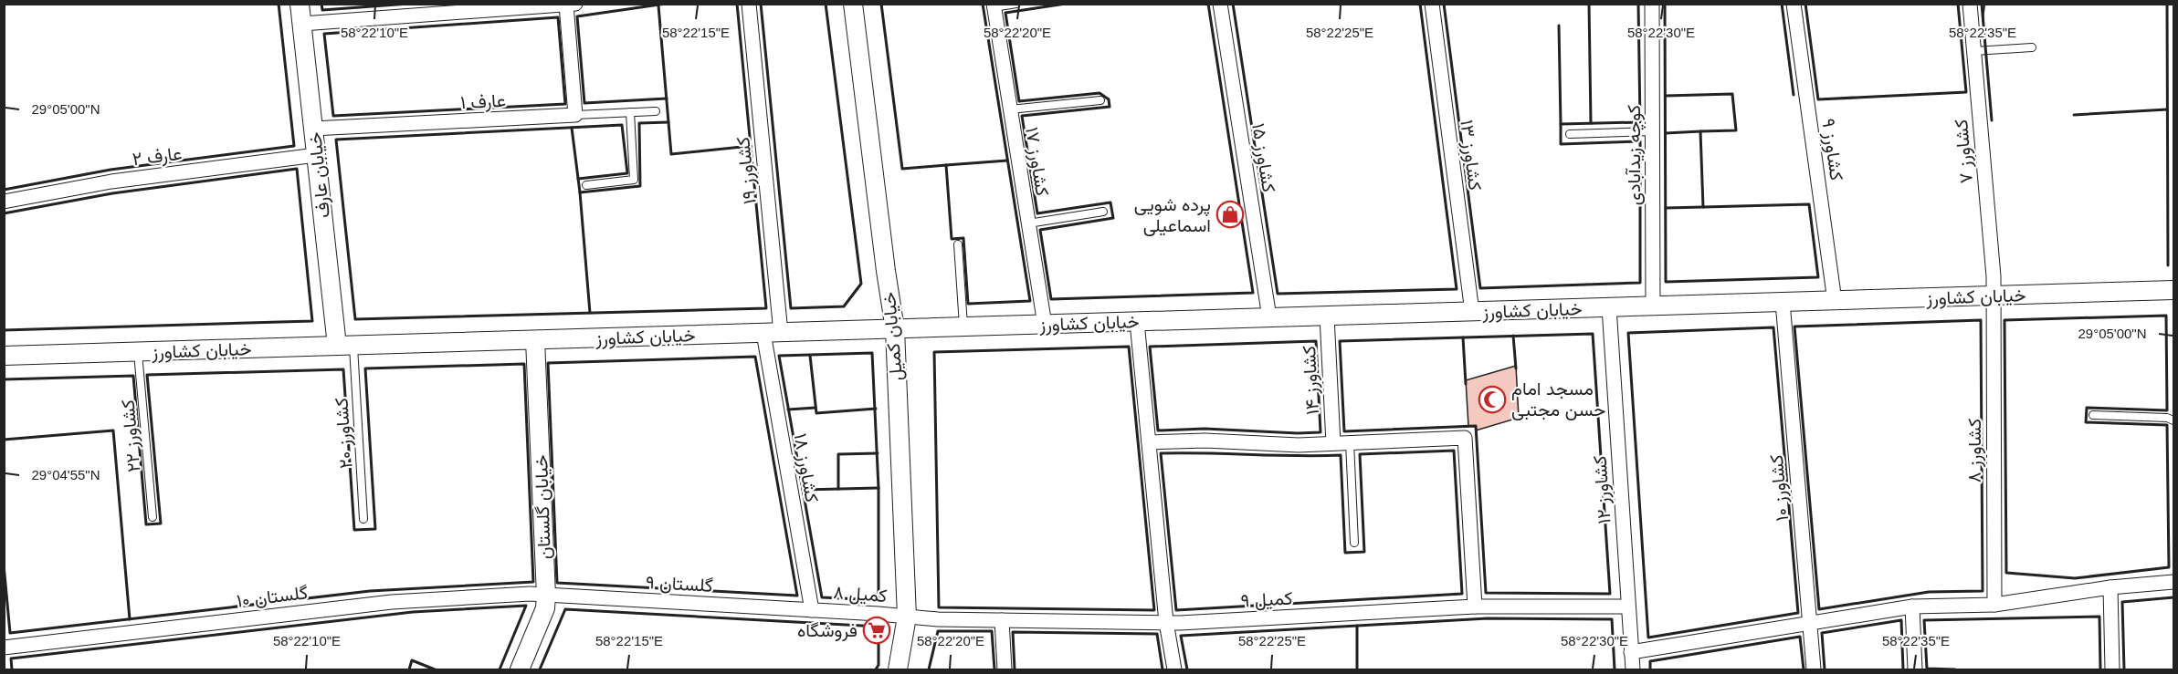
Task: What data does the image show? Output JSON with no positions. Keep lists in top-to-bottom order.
{
  "streets": {
    "street": [
      "عارف ۱",
      "کشاورز ۹",
      "کشاورز ۷",
      "کشاورز ۱۳",
      "کوچه زیدآبادی",
      "عارف ۲",
      "کشاورز ۱۵",
      "کشاورز ۱۷",
      "کشاورز ۱۹",
      "خیابان عارف",
      "خیابان کشاورز",
      "خیابان کمیل",
      "کشاورز ۱۴",
      "کشاورز ۸",
      "کشاورز ۱۸",
      "کشاورز ۱۰",
      "کشاورز ۱۲",
      "خیابان گلستان",
      "گلستان ۹",
      "کمیل ۸",
      "گلستان ۱۰",
      "کمیل ۹"
    ],
    "lane": ["کشاورز ۲۰", "کشاورز ۲۲"]
  },
  "crossings": [
    ["عارف ۱", "خیابان عارف"],
    ["کشاورز ۹", "خیابان کشاورز"],
    ["کشاورز ۷", "خیابان کشاورز"],
    ["کشاورز ۷", "کشاورز ۸"],
    ["کشاورز ۱۳", "خیابان کشاورز"],
    ["کوچه زیدآبادی", "خیابان کشاورز"],
    ["عارف ۲", "خیابان عارف"],
    ["کشاورز ۱۵", "خیابان کشاورز"],
    ["کشاورز ۱۷", "خیابان کشاورز"],
    ["کشاورز ۱۹", "خیابان کشاورز"],
    ["کشاورز ۱۹", "کشاورز ۱۸"],
    ["خیابان عارف", "خیابان کشاورز"],
    ["خیابان عارف", "کشاورز ۲۰"],
    ["خیابان کشاورز", "خیابان کمیل"],
    ["خیابان کشاورز", "کشاورز ۱۴"],
    ["خیابان کشاورز", "کشاورز ۲۰"],
    ["خیابان کشاورز", "کشاورز ۲۲"],
    ["خیابان کشاورز", "کشاورز ۸"],
    ["خیابان کشاورز", "کشاورز ۱۸"],
    ["خیابان کشاورز", "کشاورز ۱۰"],
    ["خیابان کشاورز", "کشاورز ۱۲"],
    ["خیابان کشاورز", "خیابان گلستان"],
    ["خیابان کمیل", "کمیل ۸"],
    ["خیابان کمیل", "کمیل ۹"],
    ["کشاورز ۱۸", "گلستان ۹"],
    ["کشاورز ۱۸", "کمیل ۸"],
    ["کشاورز ۱۲", "کمیل ۹"],
    ["خیابان گلستان", "گلستان ۹"],
    ["خیابان گلستان", "گلستان ۱۰"],
    ["گلستان ۹", "کمیل ۸"],
    ["گلستان ۹", "گلستان ۱۰"],
    ["کمیل ۸", "کمیل ۹"]
  ],
  "places": {
    "shop": ["پرده شویی اسماعیلی"],
    "mosque": ["مسجد امام حسن مجتبی"],
    "supermarket": ["فروشگاه"]
  },
  "coordinates": [
    "58°22'10\"E",
    "58°22'15\"E",
    "58°22'20\"E",
    "58°22'25\"E",
    "58°22'30\"E",
    "58°22'35\"E",
    "29°05'00\"N",
    "29°04'55\"N"
  ]
}
